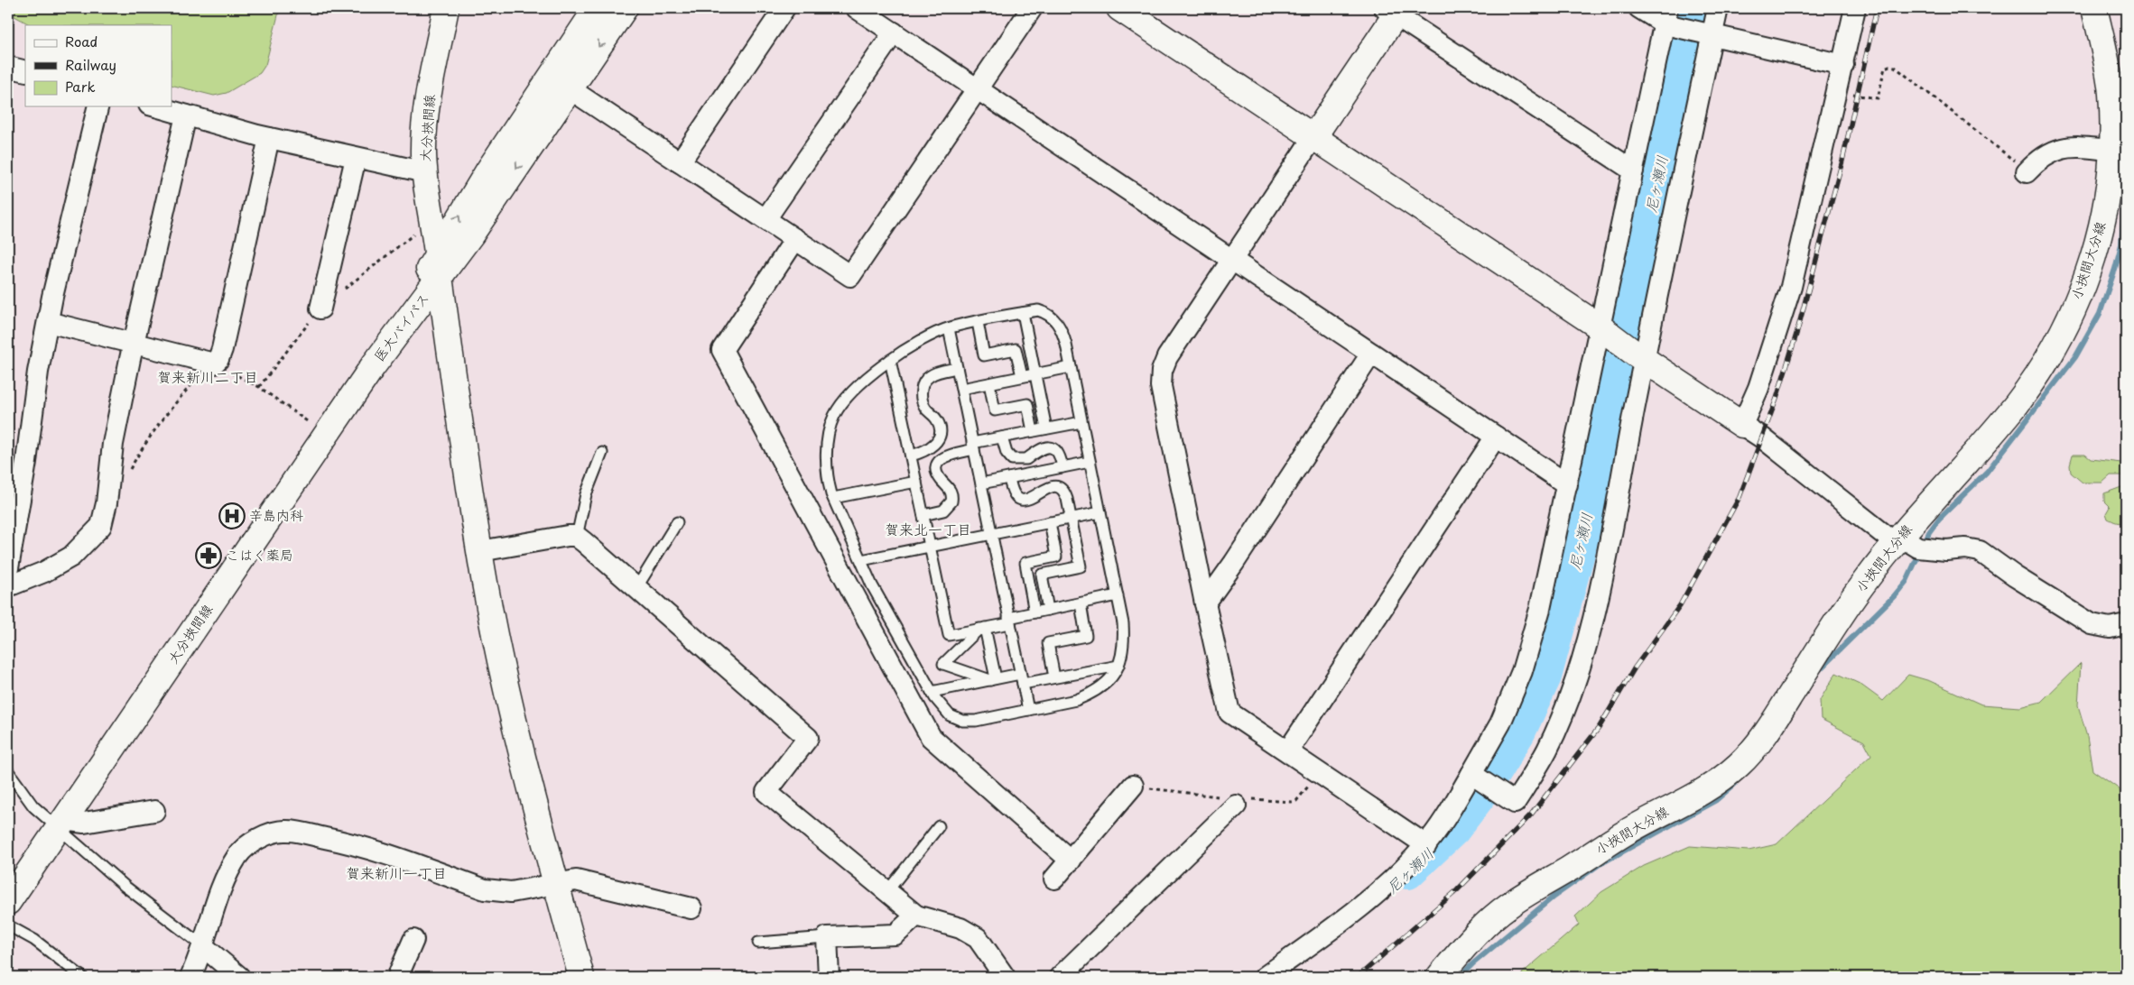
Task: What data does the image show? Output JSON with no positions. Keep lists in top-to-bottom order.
{
  "streets": {
    "main road": ["大分挾間線", "小挾間大分線", "医大バイパス"]
  },
  "crossings": [
    ["大分挾間線", "医大バイパス"]
  ],
  "districts": ["賀来新川二丁目", "賀来北一丁目", "賀来新川一丁目"],
  "water": ["尼ヶ瀬川"],
  "places": {
    "hospital": ["辛島内科"],
    "pharmacy": ["こはく薬局"]
  },
  "legend": ["Road", "Railway", "Park"]
}
